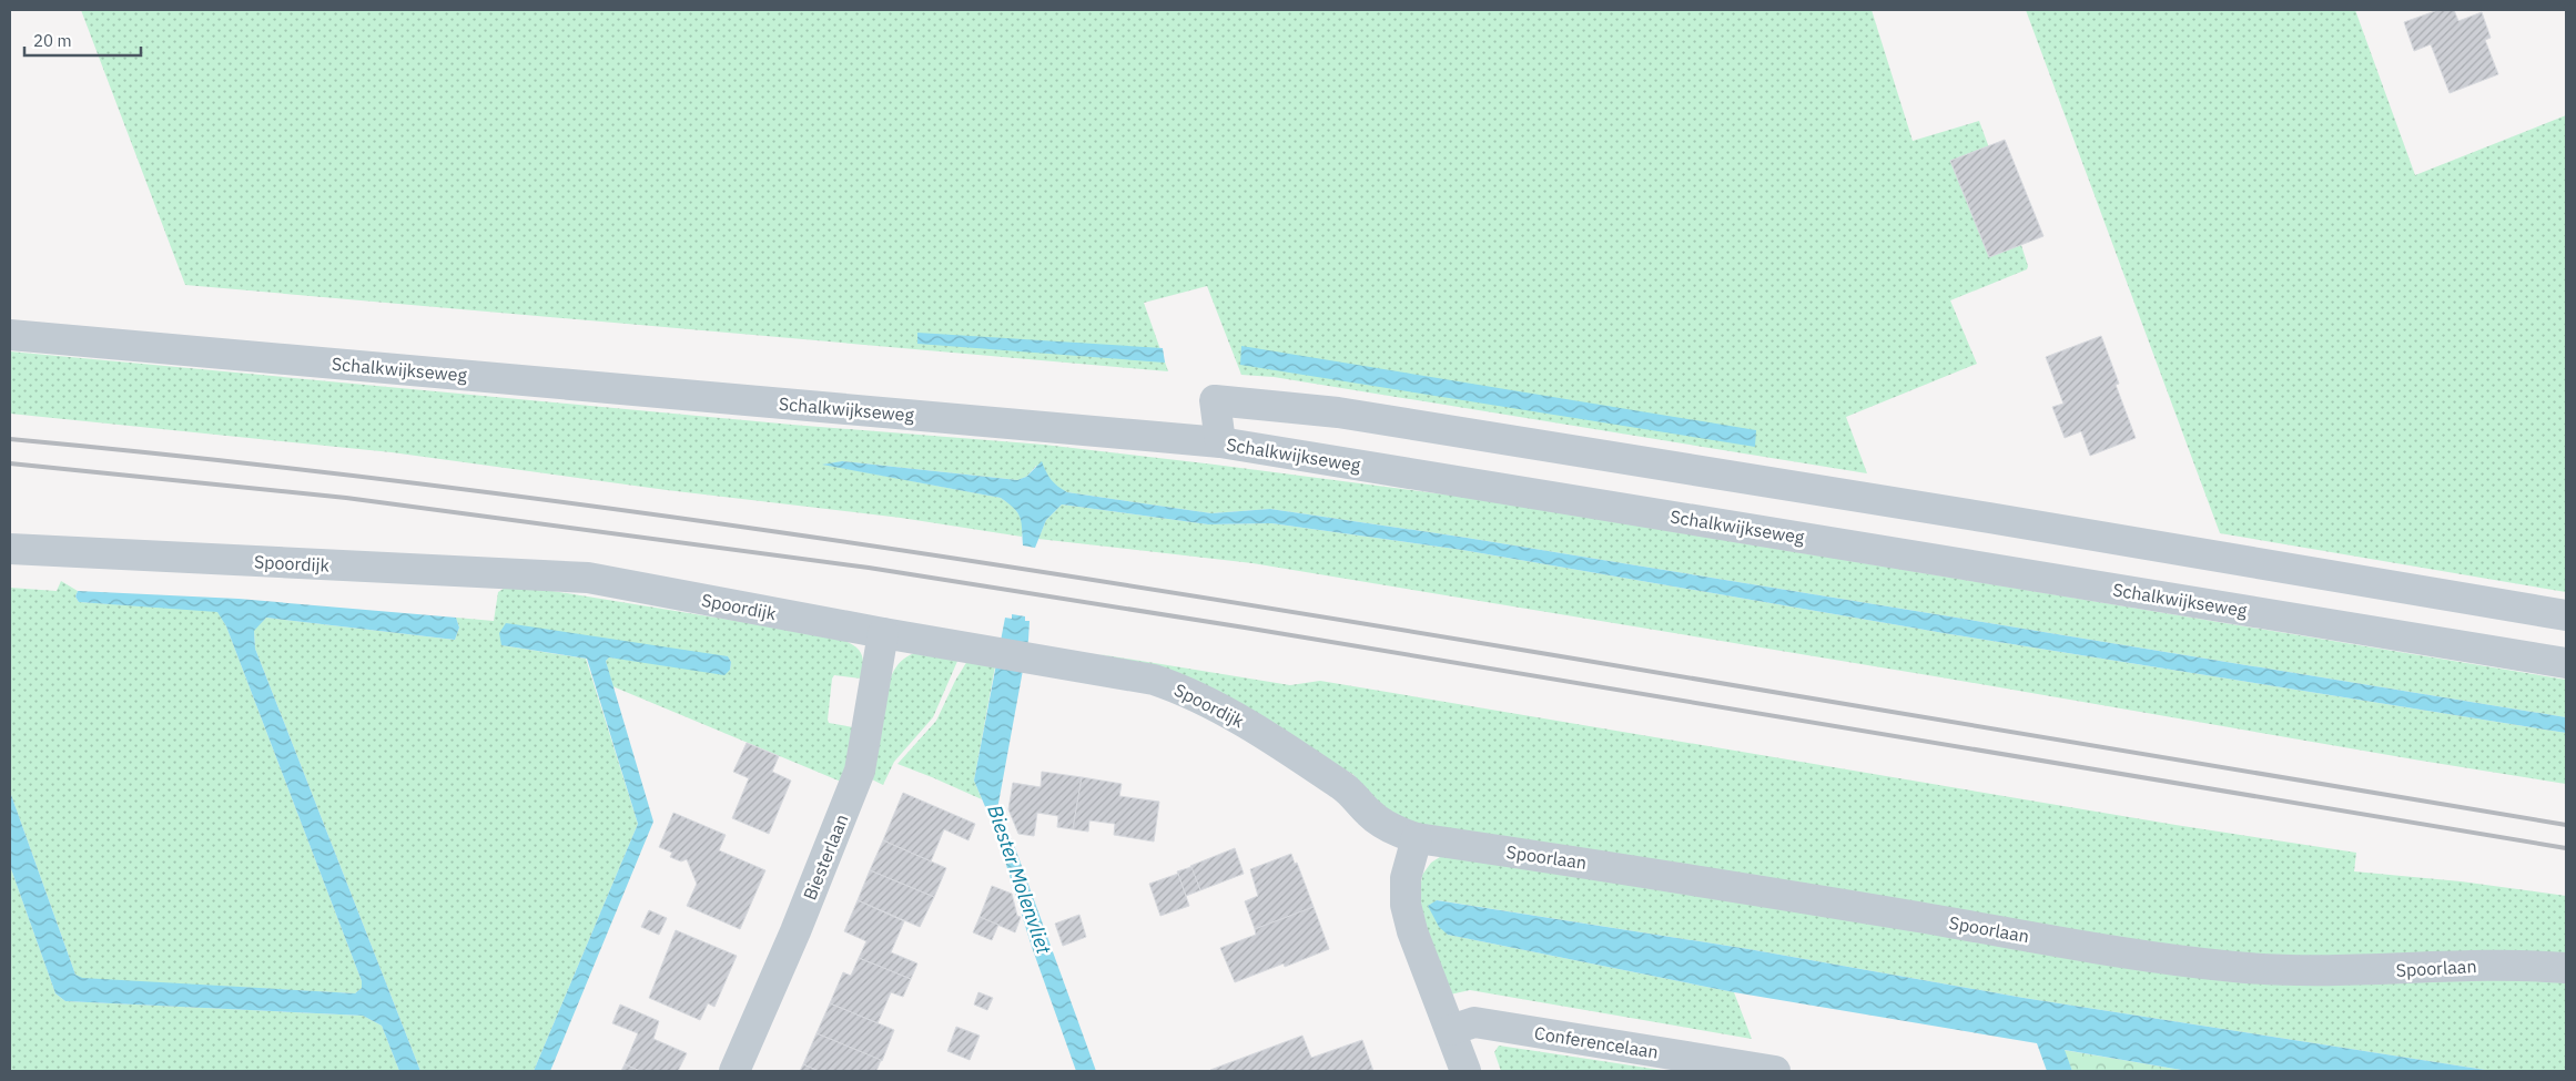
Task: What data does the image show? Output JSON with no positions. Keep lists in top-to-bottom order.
{
  "streets": {
    "street": [
      "Schalkwijkseweg",
      "Spoordijk",
      "Biesterlaan",
      "Spoorlaan",
      "Conferencelaan"
    ]
  },
  "crossings": [
    ["Spoordijk", "Biesterlaan"],
    ["Spoordijk", "Spoorlaan"]
  ],
  "water": ["Biester Molenvliet"],
  "scale_bar": "20 m"
}
